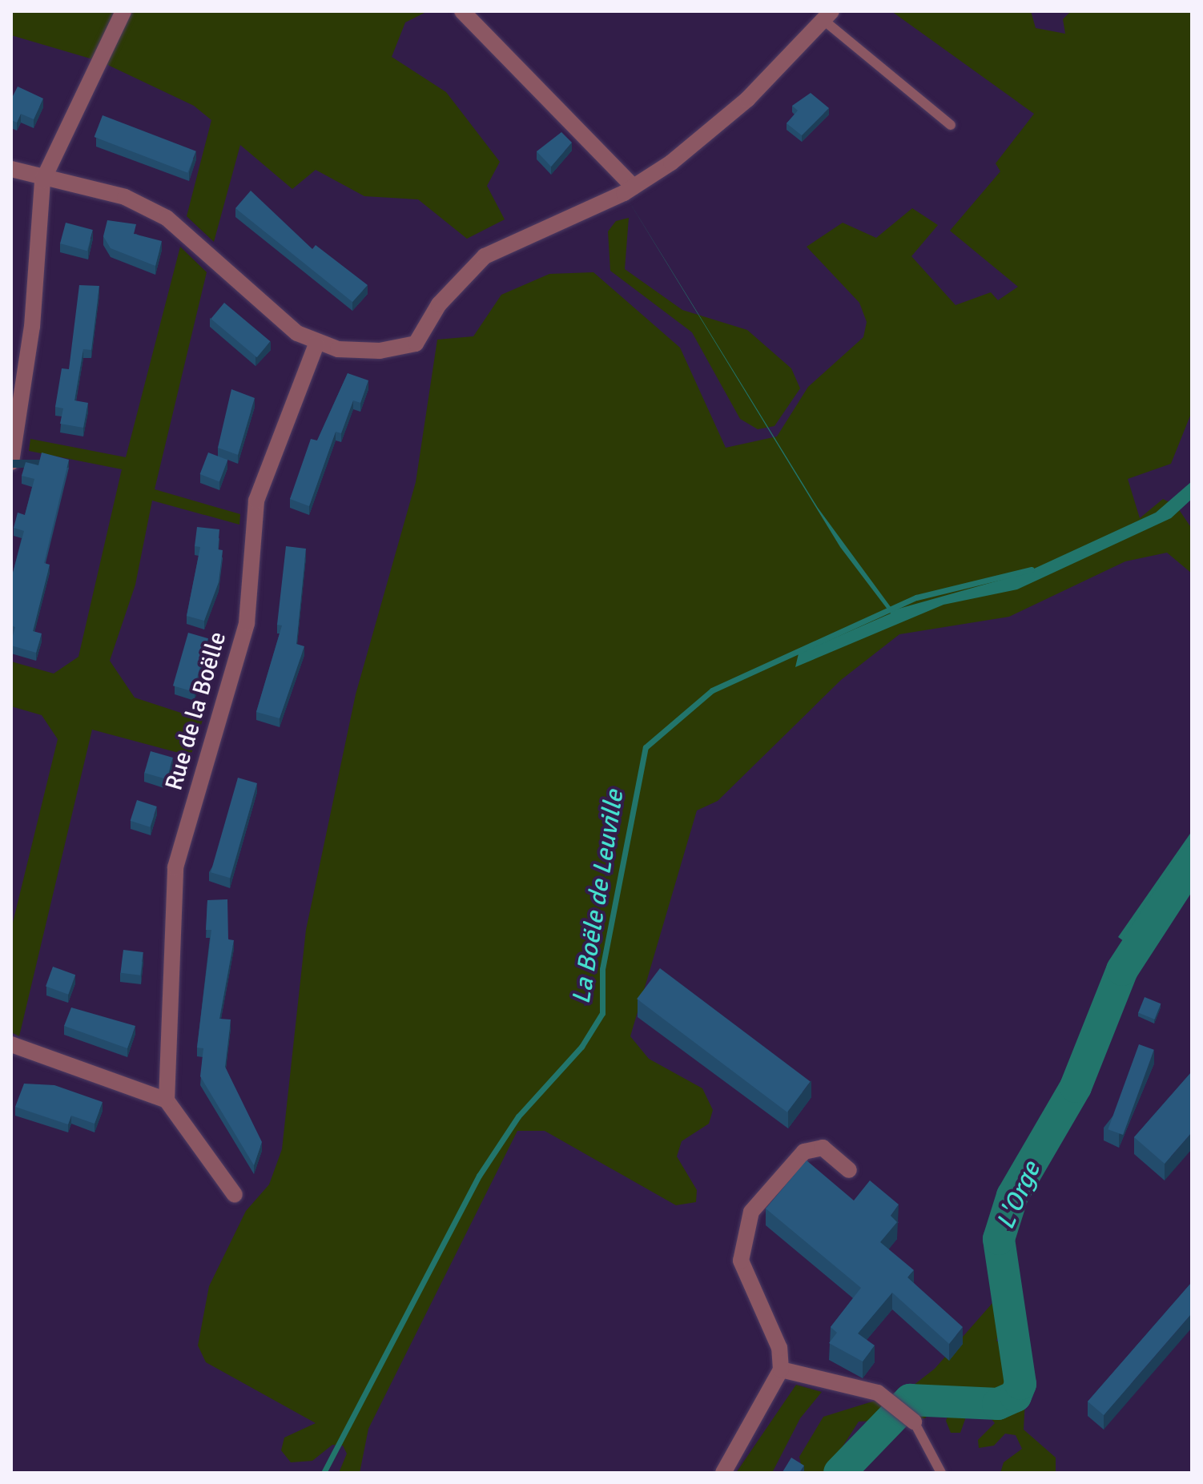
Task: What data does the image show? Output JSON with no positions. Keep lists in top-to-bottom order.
{
  "streets": {
    "street": ["Rue de la Boëlle"]
  },
  "water": ["La Boële de Leuville", "L'Orge"]
}
